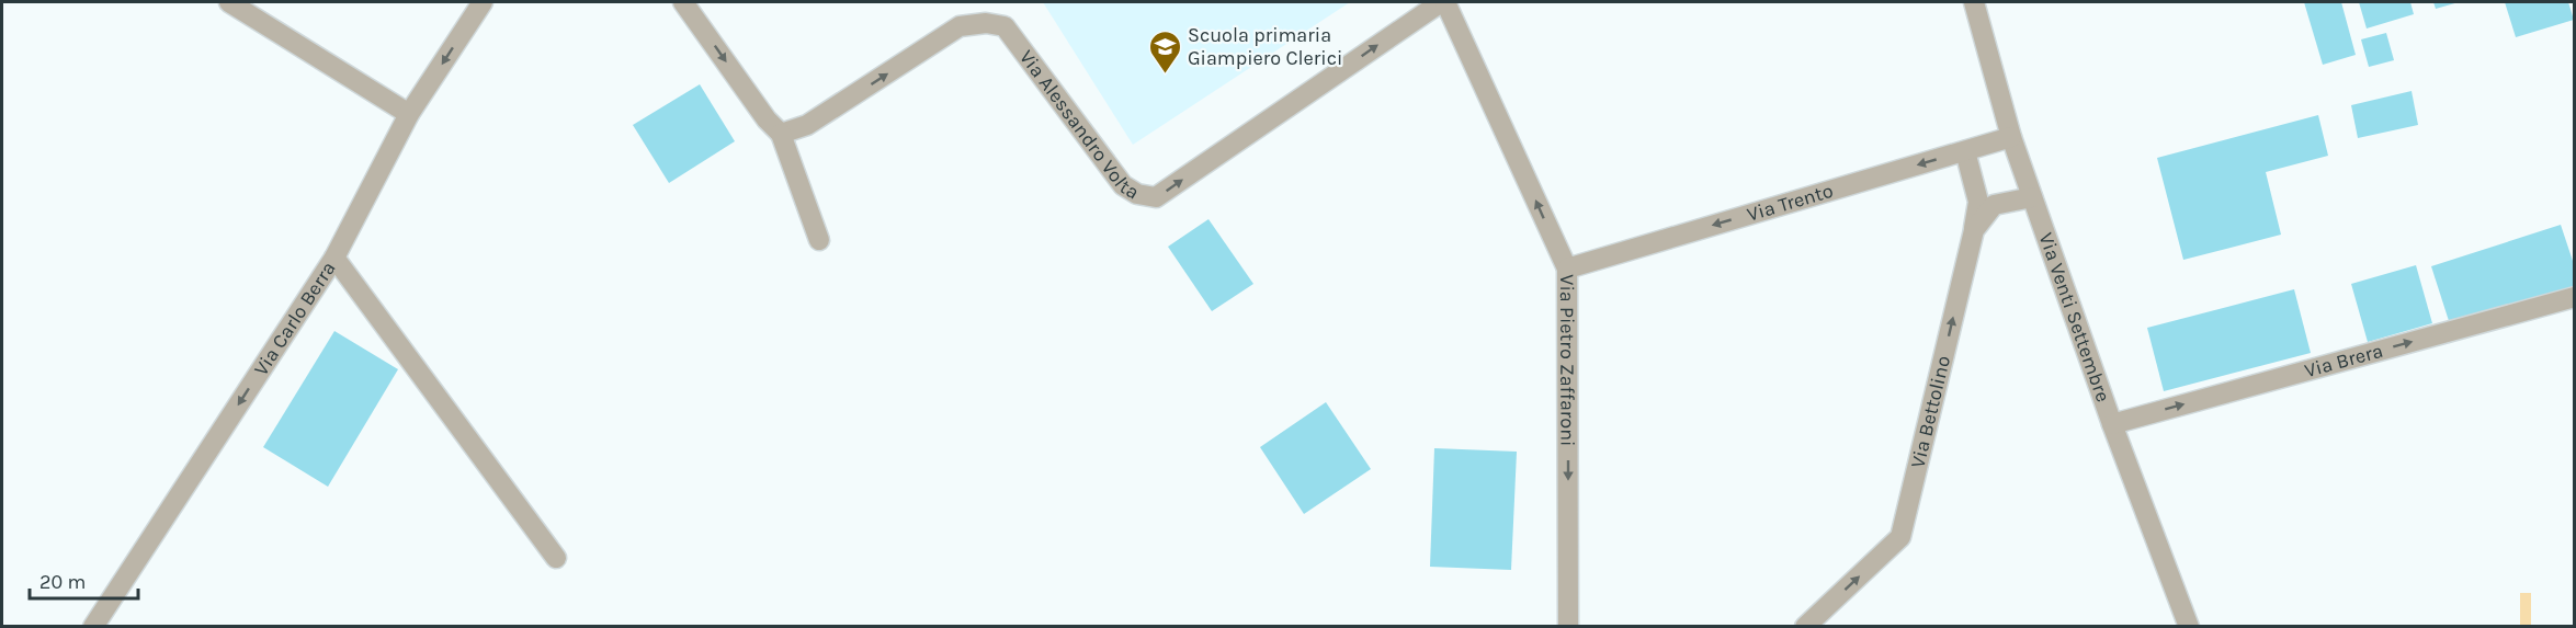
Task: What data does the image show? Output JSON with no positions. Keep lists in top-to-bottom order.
{
  "streets": {
    "street": [
      "Via Alessandro Volta",
      "Via Trento",
      "Via Venti Settembre",
      "Via Carlo Berra",
      "Via Pietro Zaffaroni",
      "Via Brera",
      "Via Bettolino"
    ]
  },
  "crossings": [
    ["Via Alessandro Volta", "Via Pietro Zaffaroni"],
    ["Via Trento", "Via Venti Settembre"],
    ["Via Trento", "Via Pietro Zaffaroni"],
    ["Via Venti Settembre", "Via Brera"],
    ["Via Venti Settembre", "Via Bettolino"]
  ],
  "one_way": [
    "Via Alessandro Volta",
    "Via Trento",
    "Via Carlo Berra",
    "Via Brera",
    "Via Bettolino"
  ],
  "places": {
    "school or university": ["Scuola primaria Giampiero Clerici"]
  },
  "scale_bar": "20 m"
}
